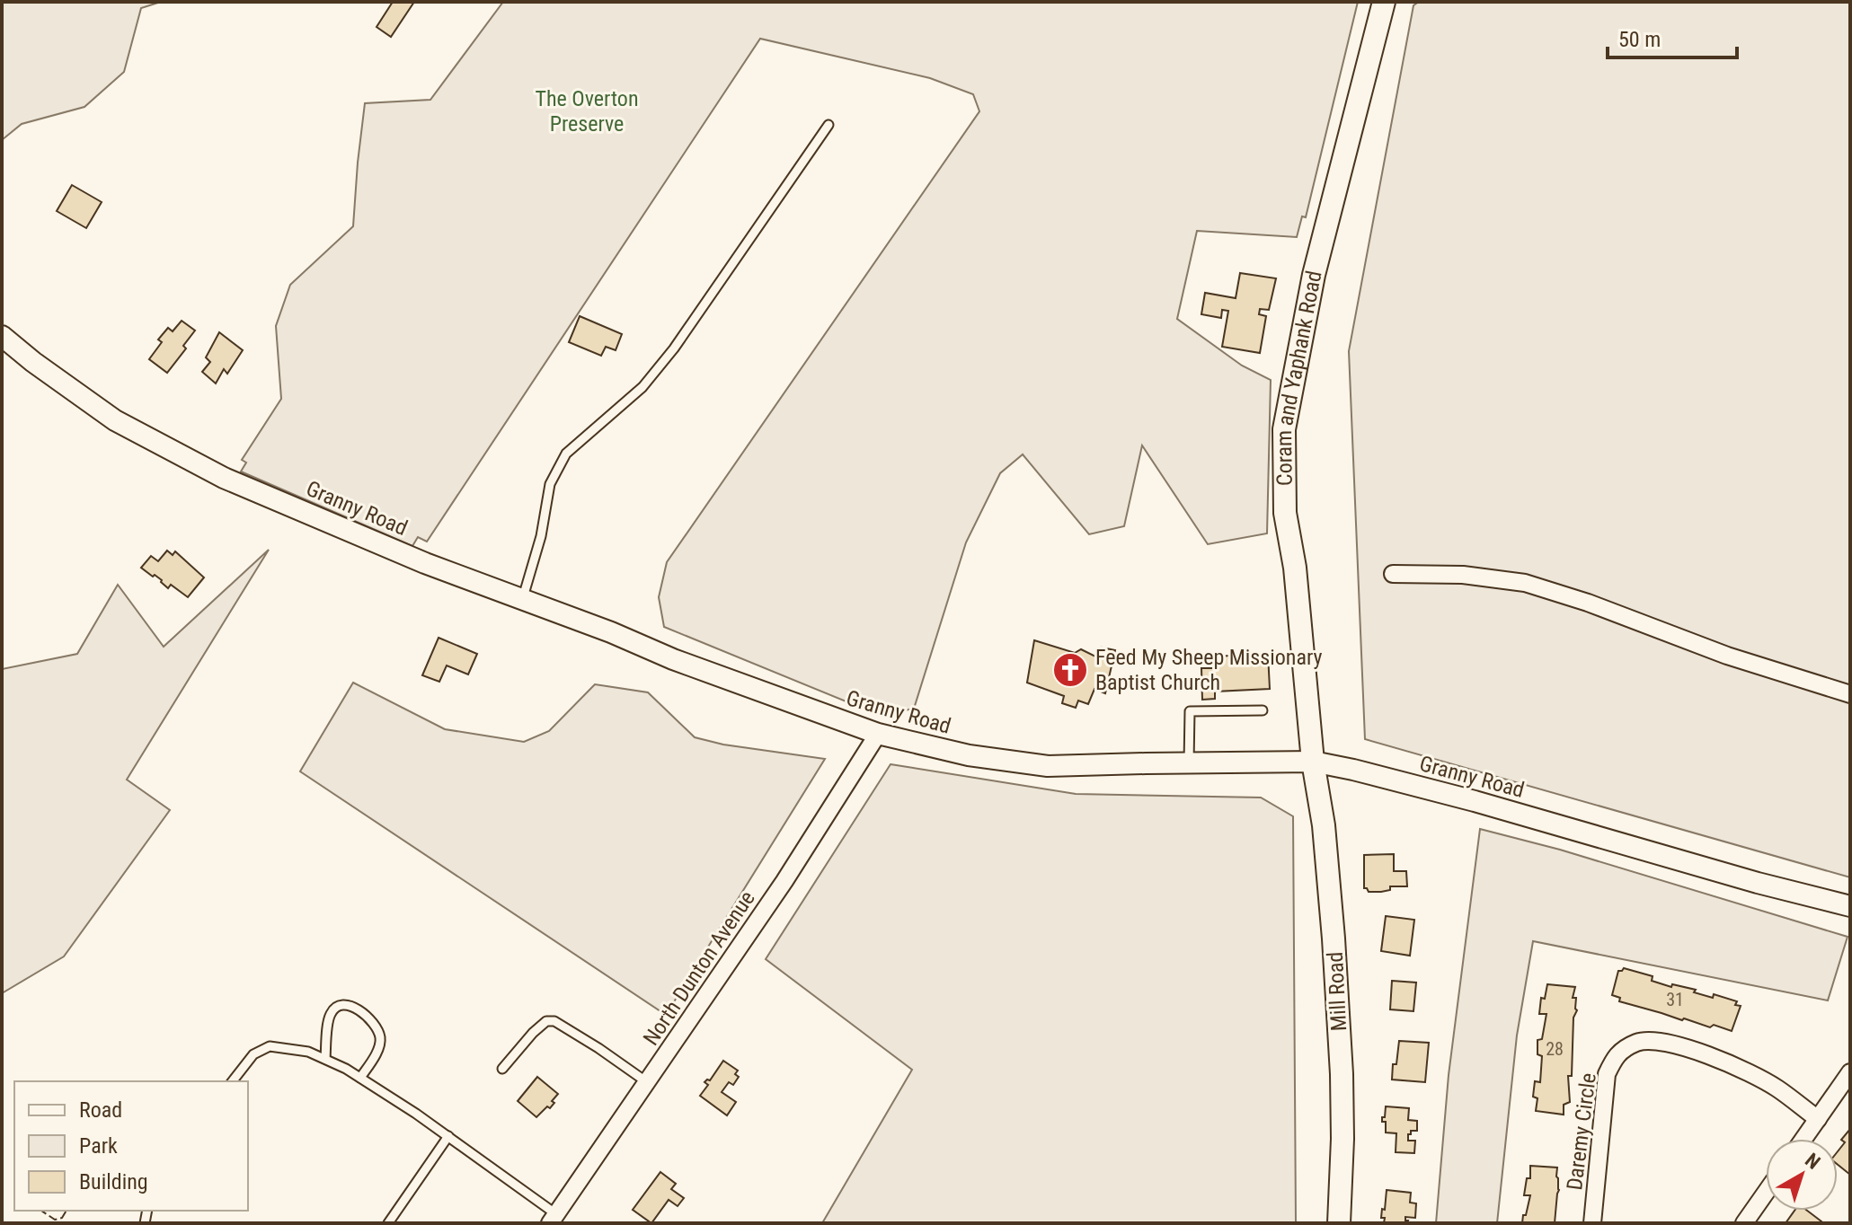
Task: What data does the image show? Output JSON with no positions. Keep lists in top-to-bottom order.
{
  "streets": {
    "main road": ["Coram and Yaphank Road", "Mill Road"],
    "street": ["Granny Road", "North Dunton Avenue", "Daremy Circle"]
  },
  "crossings": [
    ["Coram and Yaphank Road", "Granny Road"],
    ["Coram and Yaphank Road", "Mill Road"],
    ["Granny Road", "North Dunton Avenue"],
    ["Granny Road", "Mill Road"]
  ],
  "parks": ["The Overton Preserve"],
  "places": {
    "church": ["Feed My Sheep Missionary Baptist Church"]
  },
  "house_numbers": ["31", "28"],
  "legend": ["Road", "Park", "Building"],
  "scale_bar": "50 m",
  "north": "top right"
}
